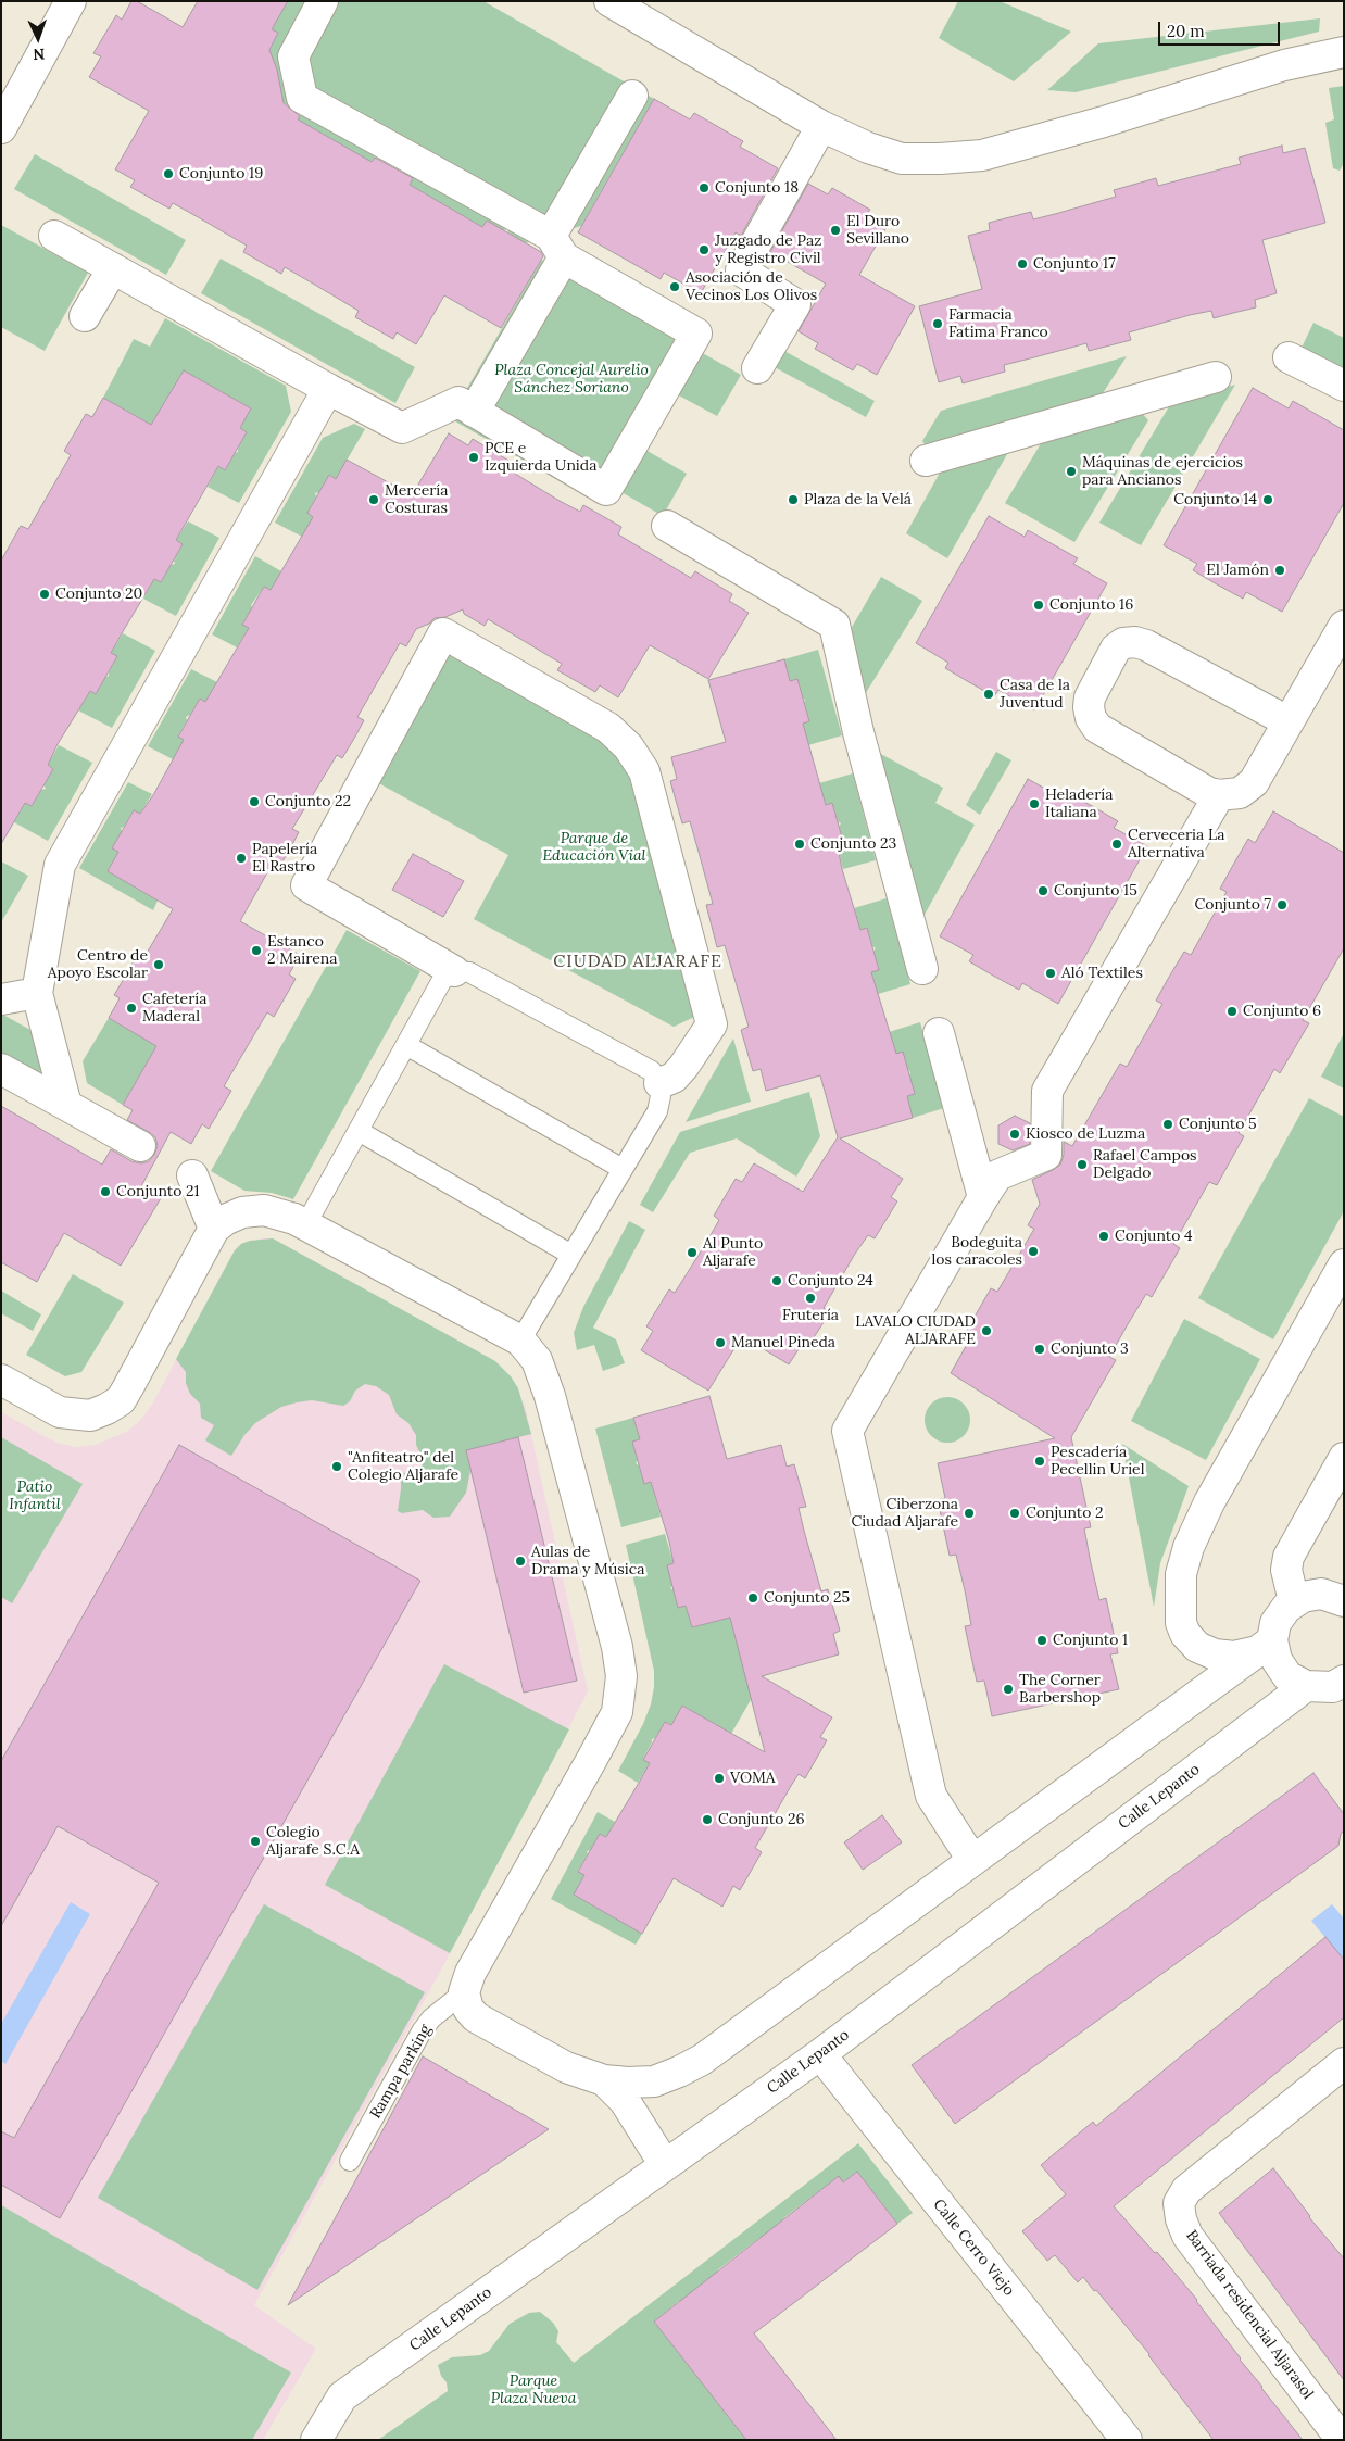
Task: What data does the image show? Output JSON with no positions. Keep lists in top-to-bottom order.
{
  "streets": {
    "street": ["Calle Lepanto", "Calle Cerro Viejo", "Barriada residencial Aljarasol"],
    "lane": ["Rampa parking"]
  },
  "crossings": [
    ["Calle Lepanto", "Calle Cerro Viejo"]
  ],
  "districts": ["CIUDAD ALJARAFE"],
  "parks": [
    "Plaza Concejal Aurelio Sánchez Soriano",
    "Parque de Educación Vial",
    "Patio Infantil",
    "Parque Plaza Nueva"
  ],
  "places": [
    "Conjunto 19",
    "Conjunto 18",
    "El Duro Sevillano",
    "Juzgado de Paz y Registro Civil",
    "Conjunto 17",
    "Asociación de Vecinos Los Olivos",
    "Farmacia Fatima Franco",
    "PCE e Izquierda Unida",
    "Máquinas de ejercicios para Ancianos",
    "Mercería Costuras",
    "Plaza de la Velá",
    "Conjunto 14",
    "El Jamón",
    "Conjunto 20",
    "Conjunto 16",
    "Casa de la Juventud",
    "Conjunto 22",
    "Heladería Italiana",
    "Conjunto 23",
    "Cerveceria La Alternativa",
    "Papelería El Rastro",
    "Conjunto 15",
    "Conjunto 7",
    "Estanco 2 Mairena",
    "Centro de Apoyo Escolar",
    "Aló Textiles",
    "Cafetería Maderal",
    "Conjunto 6",
    "Conjunto 5",
    "Kiosco de Luzma",
    "Rafael Campos Delgado",
    "Conjunto 21",
    "Conjunto 4",
    "Bodeguita los caracoles",
    "Al Punto Aljarafe",
    "Conjunto 24",
    "Frutería",
    "LAVALO CIUDAD ALJARAFE",
    "Manuel Pineda",
    "Conjunto 3",
    "Pescadería Pecellin Uriel",
    "\"Anfiteatro\" del Colegio Aljarafe",
    "Ciberzona Ciudad Aljarafe",
    "Conjunto 2",
    "Aulas de Drama y Música",
    "Conjunto 25",
    "Conjunto 1",
    "The Corner Barbershop",
    "VOMA",
    "Conjunto 26",
    "Colegio Aljarafe S.C.A"
  ],
  "scale_bar": "20 m",
  "north": "bottom"
}
